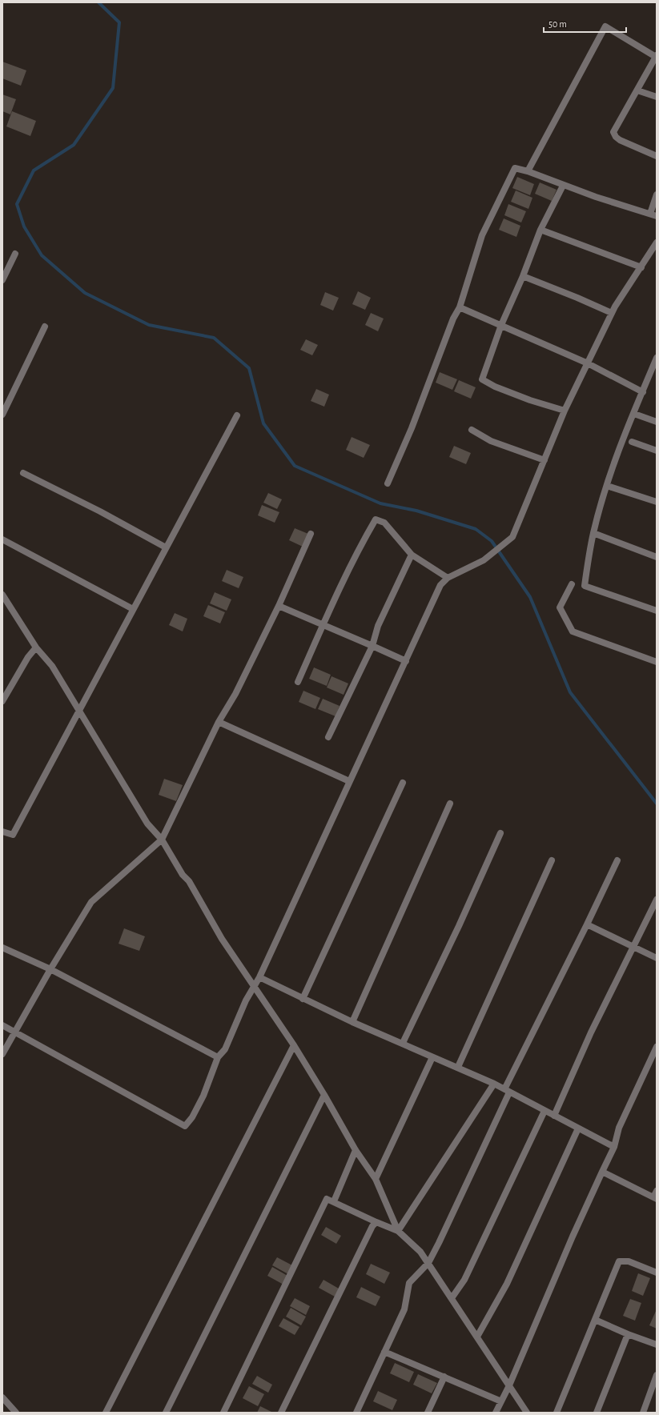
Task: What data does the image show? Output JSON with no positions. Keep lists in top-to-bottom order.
{
  "scale_bar": "50 m"
}
